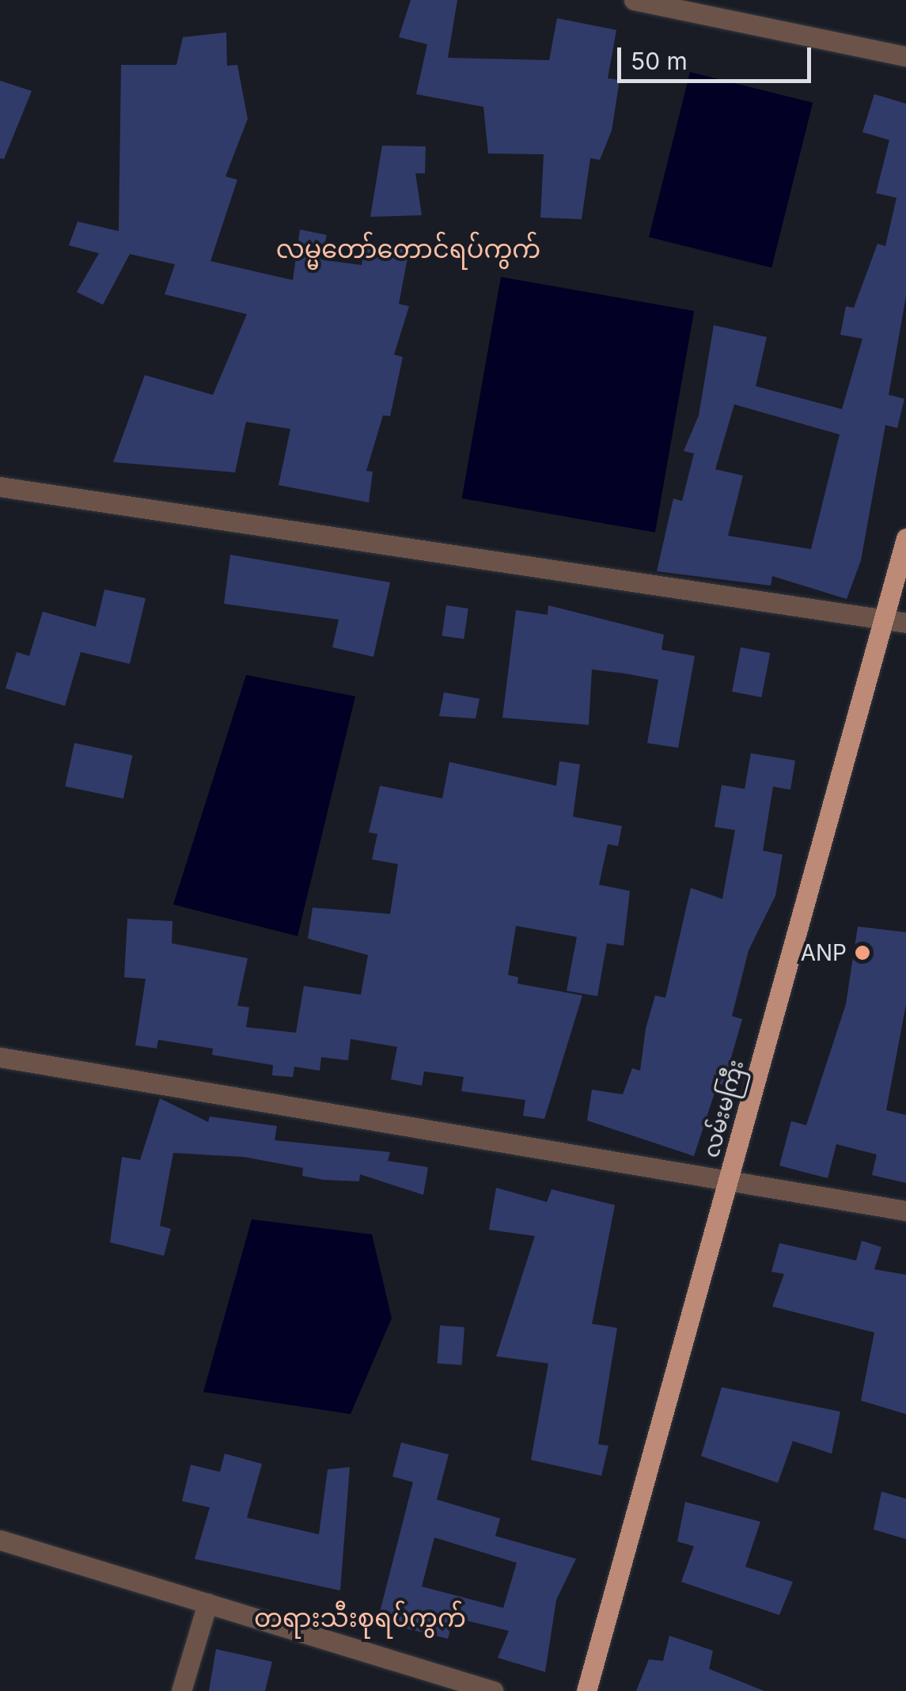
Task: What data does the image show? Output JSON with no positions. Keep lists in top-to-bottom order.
{
  "streets": {
    "main road": ["လမ်းမကြီး"]
  },
  "districts": ["လမ္မတော်တောင်ရပ်ကွက်", "တရားသီးစုရပ်ကွက်"],
  "places": ["ANP"],
  "scale_bar": "50 m"
}
